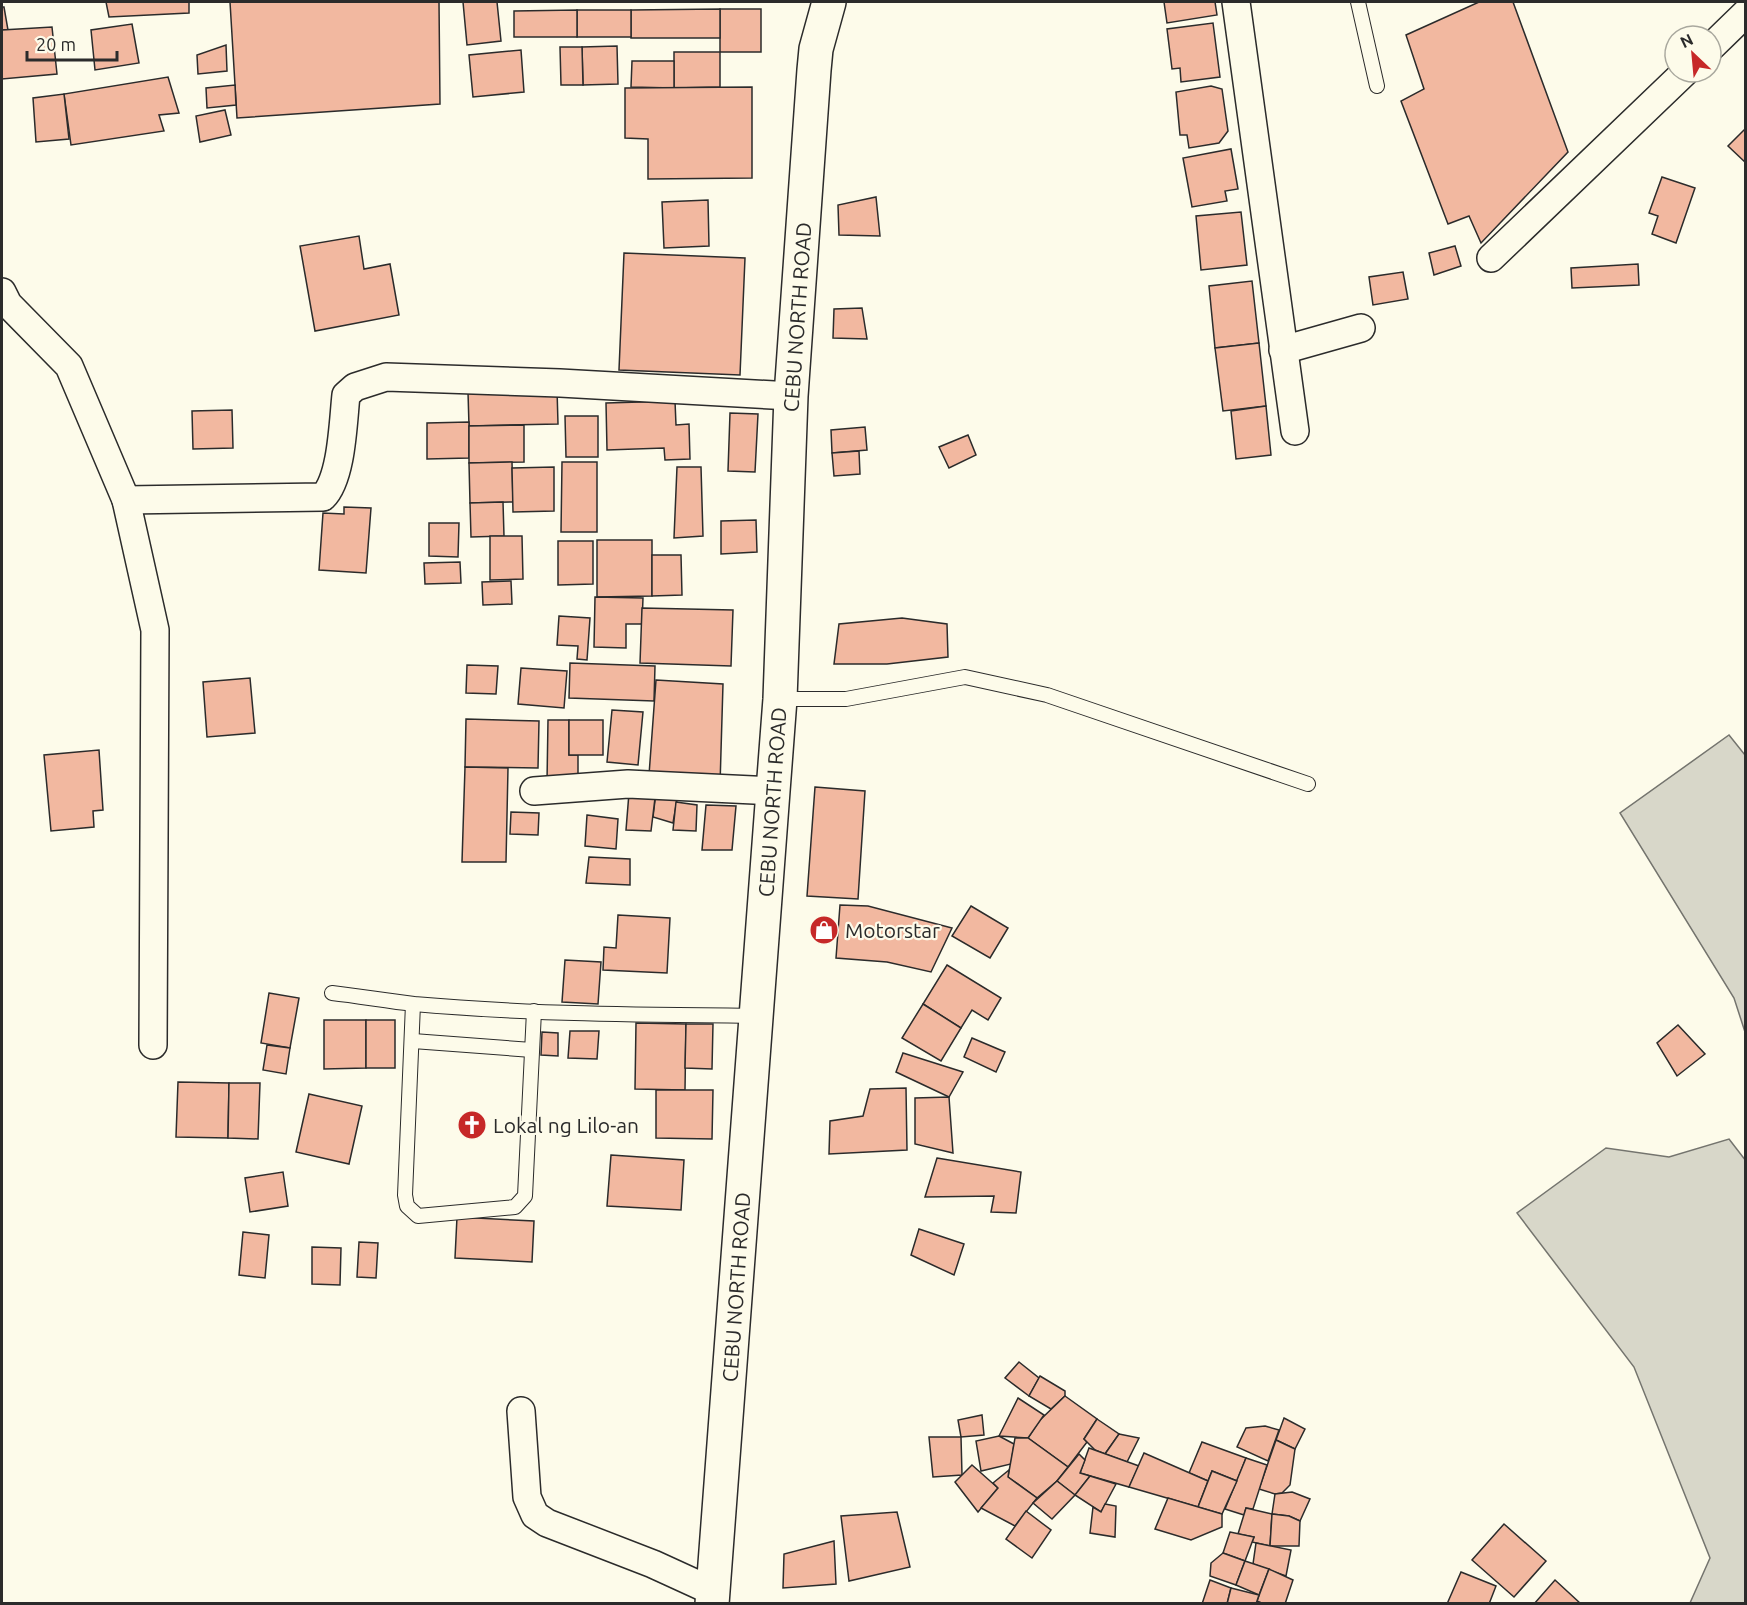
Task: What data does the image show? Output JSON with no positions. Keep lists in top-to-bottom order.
{
  "streets": {
    "main road": ["CEBU NORTH ROAD"]
  },
  "places": {
    "shop": ["Motorstar"],
    "church": ["Lokal ng Lilo-an"]
  },
  "scale_bar": "20 m",
  "north": "top left"
}
